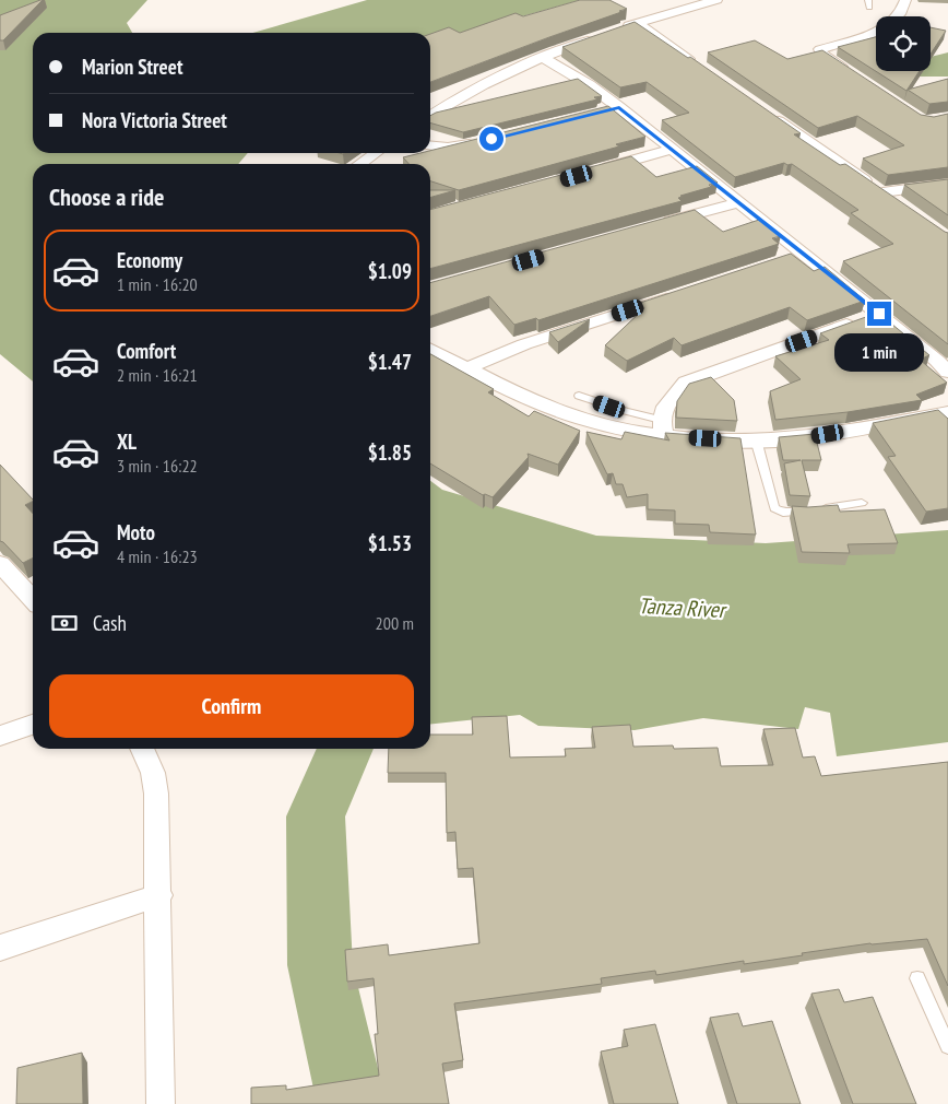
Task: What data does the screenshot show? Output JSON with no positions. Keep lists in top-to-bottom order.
{
  "water": ["Tanza River"],
  "page": {
    "banner": ["Marion Street", "Nora Victoria Street"],
    "heading": "Choose a ride",
    "list": [
      {
        "name": "Economy",
        "note": "1 min · 16:20",
        "value": "$1.09"
      },
      {
        "name": "Comfort",
        "note": "2 min · 16:21",
        "value": "$1.47"
      },
      {
        "name": "XL",
        "note": "3 min · 16:22",
        "value": "$1.85"
      },
      {
        "name": "Moto",
        "note": "4 min · 16:23",
        "value": "$1.53"
      }
    ],
    "bubble": "1 min",
    "pay": ["Cash", "200 m"],
    "buttons": "Confirm"
  }
}
